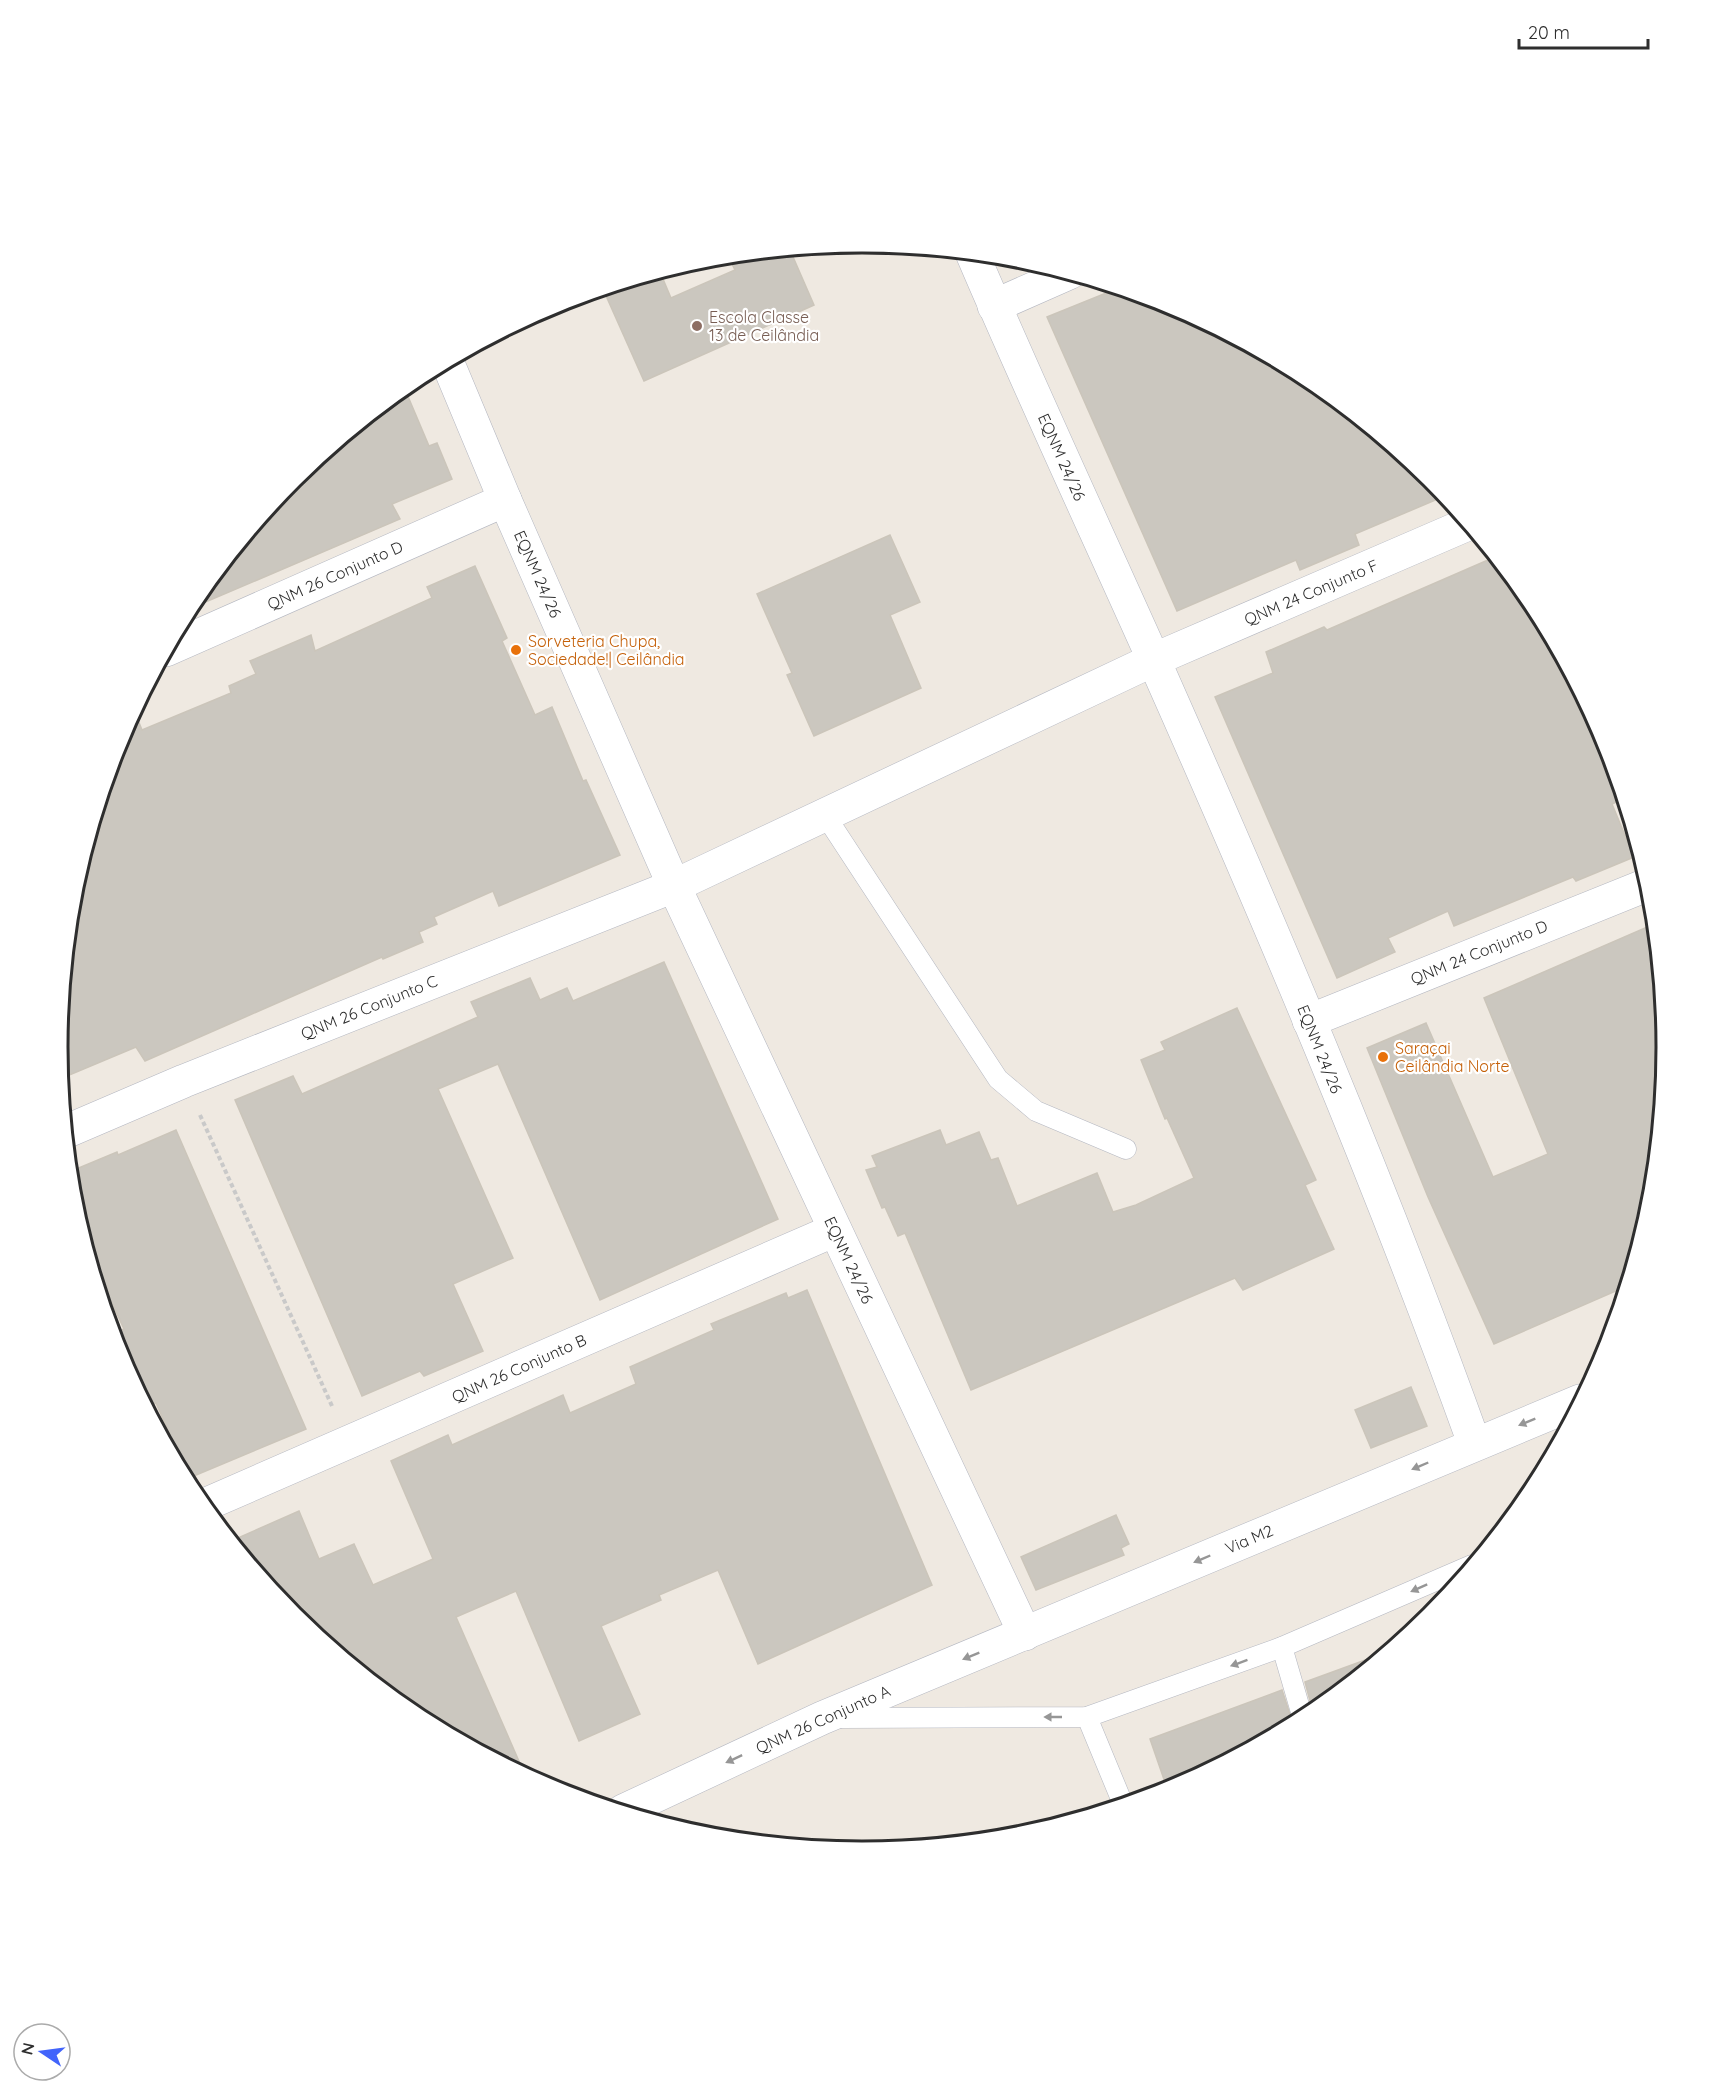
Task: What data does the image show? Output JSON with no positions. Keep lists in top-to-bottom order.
{
  "streets": {
    "street": [
      "EQNM 24/26",
      "QNM 26 Conjunto D",
      "QNM 24 Conjunto F",
      "QNM 24 Conjunto D",
      "QNM 26 Conjunto C",
      "QNM 26 Conjunto B",
      "Via M2",
      "QNM 26 Conjunto A"
    ]
  },
  "crossings": [
    ["EQNM 24/26", "QNM 26 Conjunto D"],
    ["EQNM 24/26", "QNM 24 Conjunto F"],
    ["EQNM 24/26", "QNM 24 Conjunto D"],
    ["EQNM 24/26", "QNM 26 Conjunto C"],
    ["EQNM 24/26", "QNM 26 Conjunto B"],
    ["EQNM 24/26", "Via M2"],
    ["EQNM 24/26", "QNM 26 Conjunto A"],
    ["Via M2", "QNM 26 Conjunto A"]
  ],
  "one_way": ["Via M2", "QNM 26 Conjunto A"],
  "places": ["Escola Classe 13 de Ceilândia", "Sorveteria Chupa, Sociedade!| Ceilândia", "Saraçai Ceilândia Norte"],
  "scale_bar": "20 m",
  "north": "left"
}
